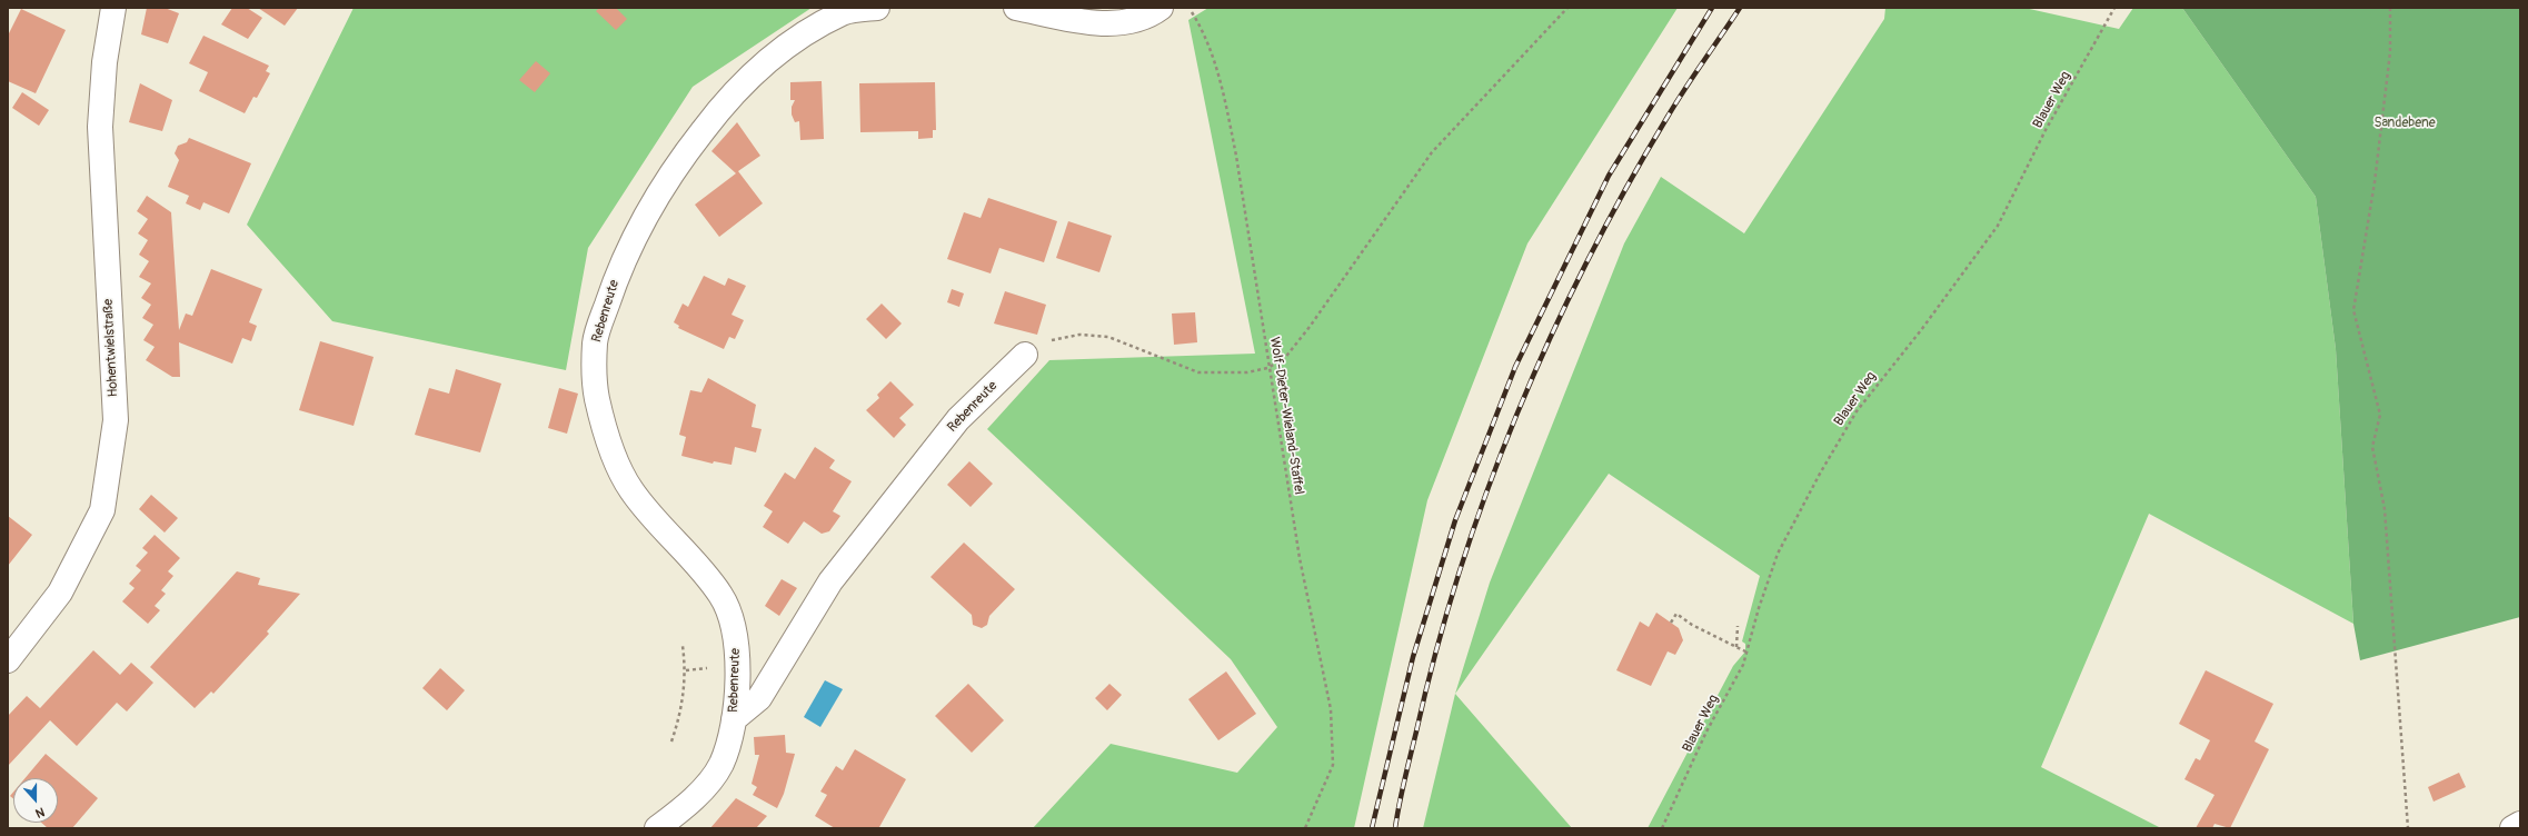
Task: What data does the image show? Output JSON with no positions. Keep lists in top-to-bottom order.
{
  "streets": {
    "street": ["Rebenreute", "Hohentwielstraße"],
    "path": ["Blauer Weg", "Wolf-Dieter-Wieland-Staffel"]
  },
  "parks": ["Sandebene"],
  "north": "bottom"
}
